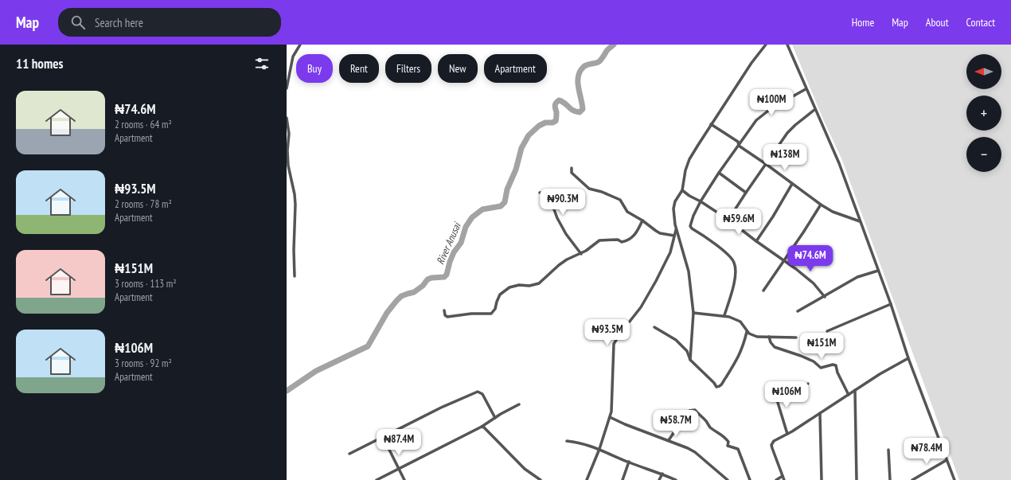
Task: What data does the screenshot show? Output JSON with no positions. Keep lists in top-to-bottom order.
{
  "water": ["River Anusai"],
  "north": "left",
  "page": {
    "header": "Map",
    "search": "Search here",
    "nav": [
      "Home",
      "Map",
      "About",
      "Contact"
    ],
    "heading": "11 homes",
    "map_buttons": ["+", "−"],
    "chip": [
      "Buy",
      "Rent",
      "Filters",
      "New",
      "Apartment"
    ],
    "list": [
      {
        "name": "₦74.6M",
        "note": "2 rooms · 64 m² · Apartment"
      },
      {
        "name": "₦93.5M",
        "note": "2 rooms · 78 m² · Apartment"
      },
      {
        "name": "₦151M",
        "note": "3 rooms · 113 m² · Apartment"
      },
      {
        "name": "₦106M",
        "note": "3 rooms · 92 m² · Apartment"
      }
    ],
    "price": [
      "₦100M",
      "₦138M",
      "₦90.3M",
      "₦59.6M",
      "₦74.6M",
      "₦93.5M",
      "₦151M",
      "₦106M",
      "₦58.7M",
      "₦87.4M",
      "₦78.4M"
    ]
  }
}
